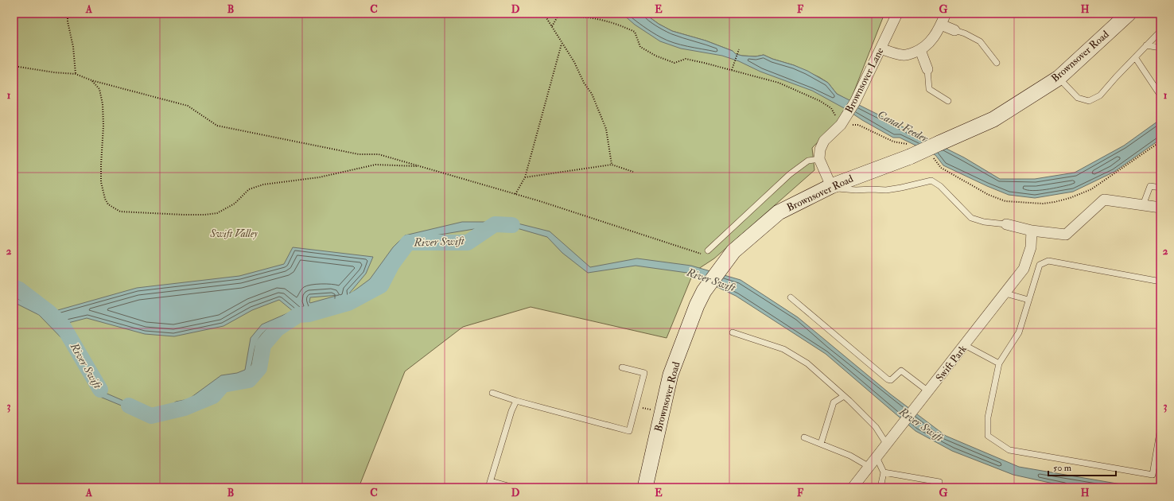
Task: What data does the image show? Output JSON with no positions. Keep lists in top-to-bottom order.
{
  "streets": {
    "street": ["Brownsover Road", "Brownsover Lane", "Swift Park"]
  },
  "water": ["Canal Feeder", "River Swift"],
  "parks": ["Swift Valley"],
  "scale_bar": "50 m",
  "grid": {
    "columns": [
      "A",
      "B",
      "C",
      "D",
      "E",
      "F",
      "G",
      "H"
    ],
    "rows": ["1", "2", "3"]
  }
}
